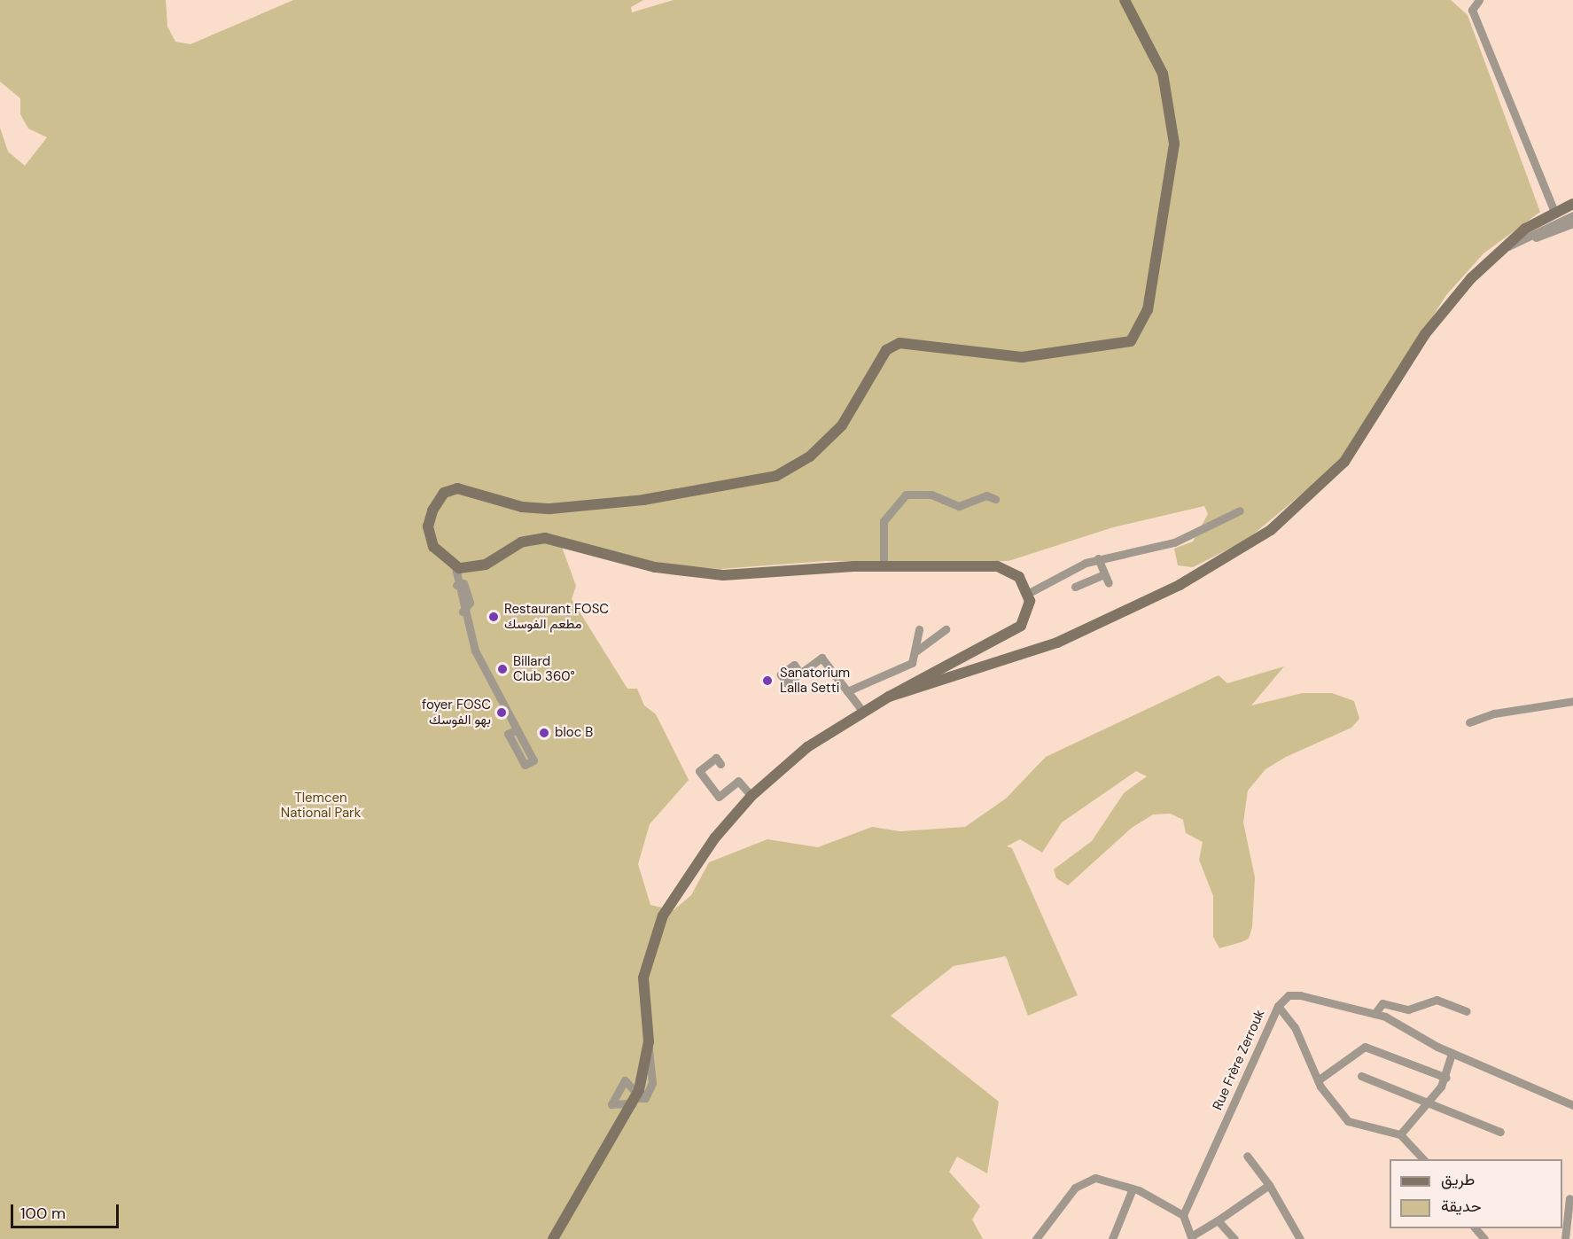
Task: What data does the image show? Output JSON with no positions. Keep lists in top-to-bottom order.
{
  "streets": {
    "street": ["Rue Frère Zerrouk"]
  },
  "parks": ["Tlemcen National Park"],
  "places": [
    "Restaurant FOSC مطعم الفوسك",
    "Billard Club 360°",
    "Sanatorium Lalla Setti",
    "foyer FOSC بهو الفوسك",
    "bloc B"
  ],
  "legend": ["طريق", "حديقة"],
  "scale_bar": "100 m"
}
